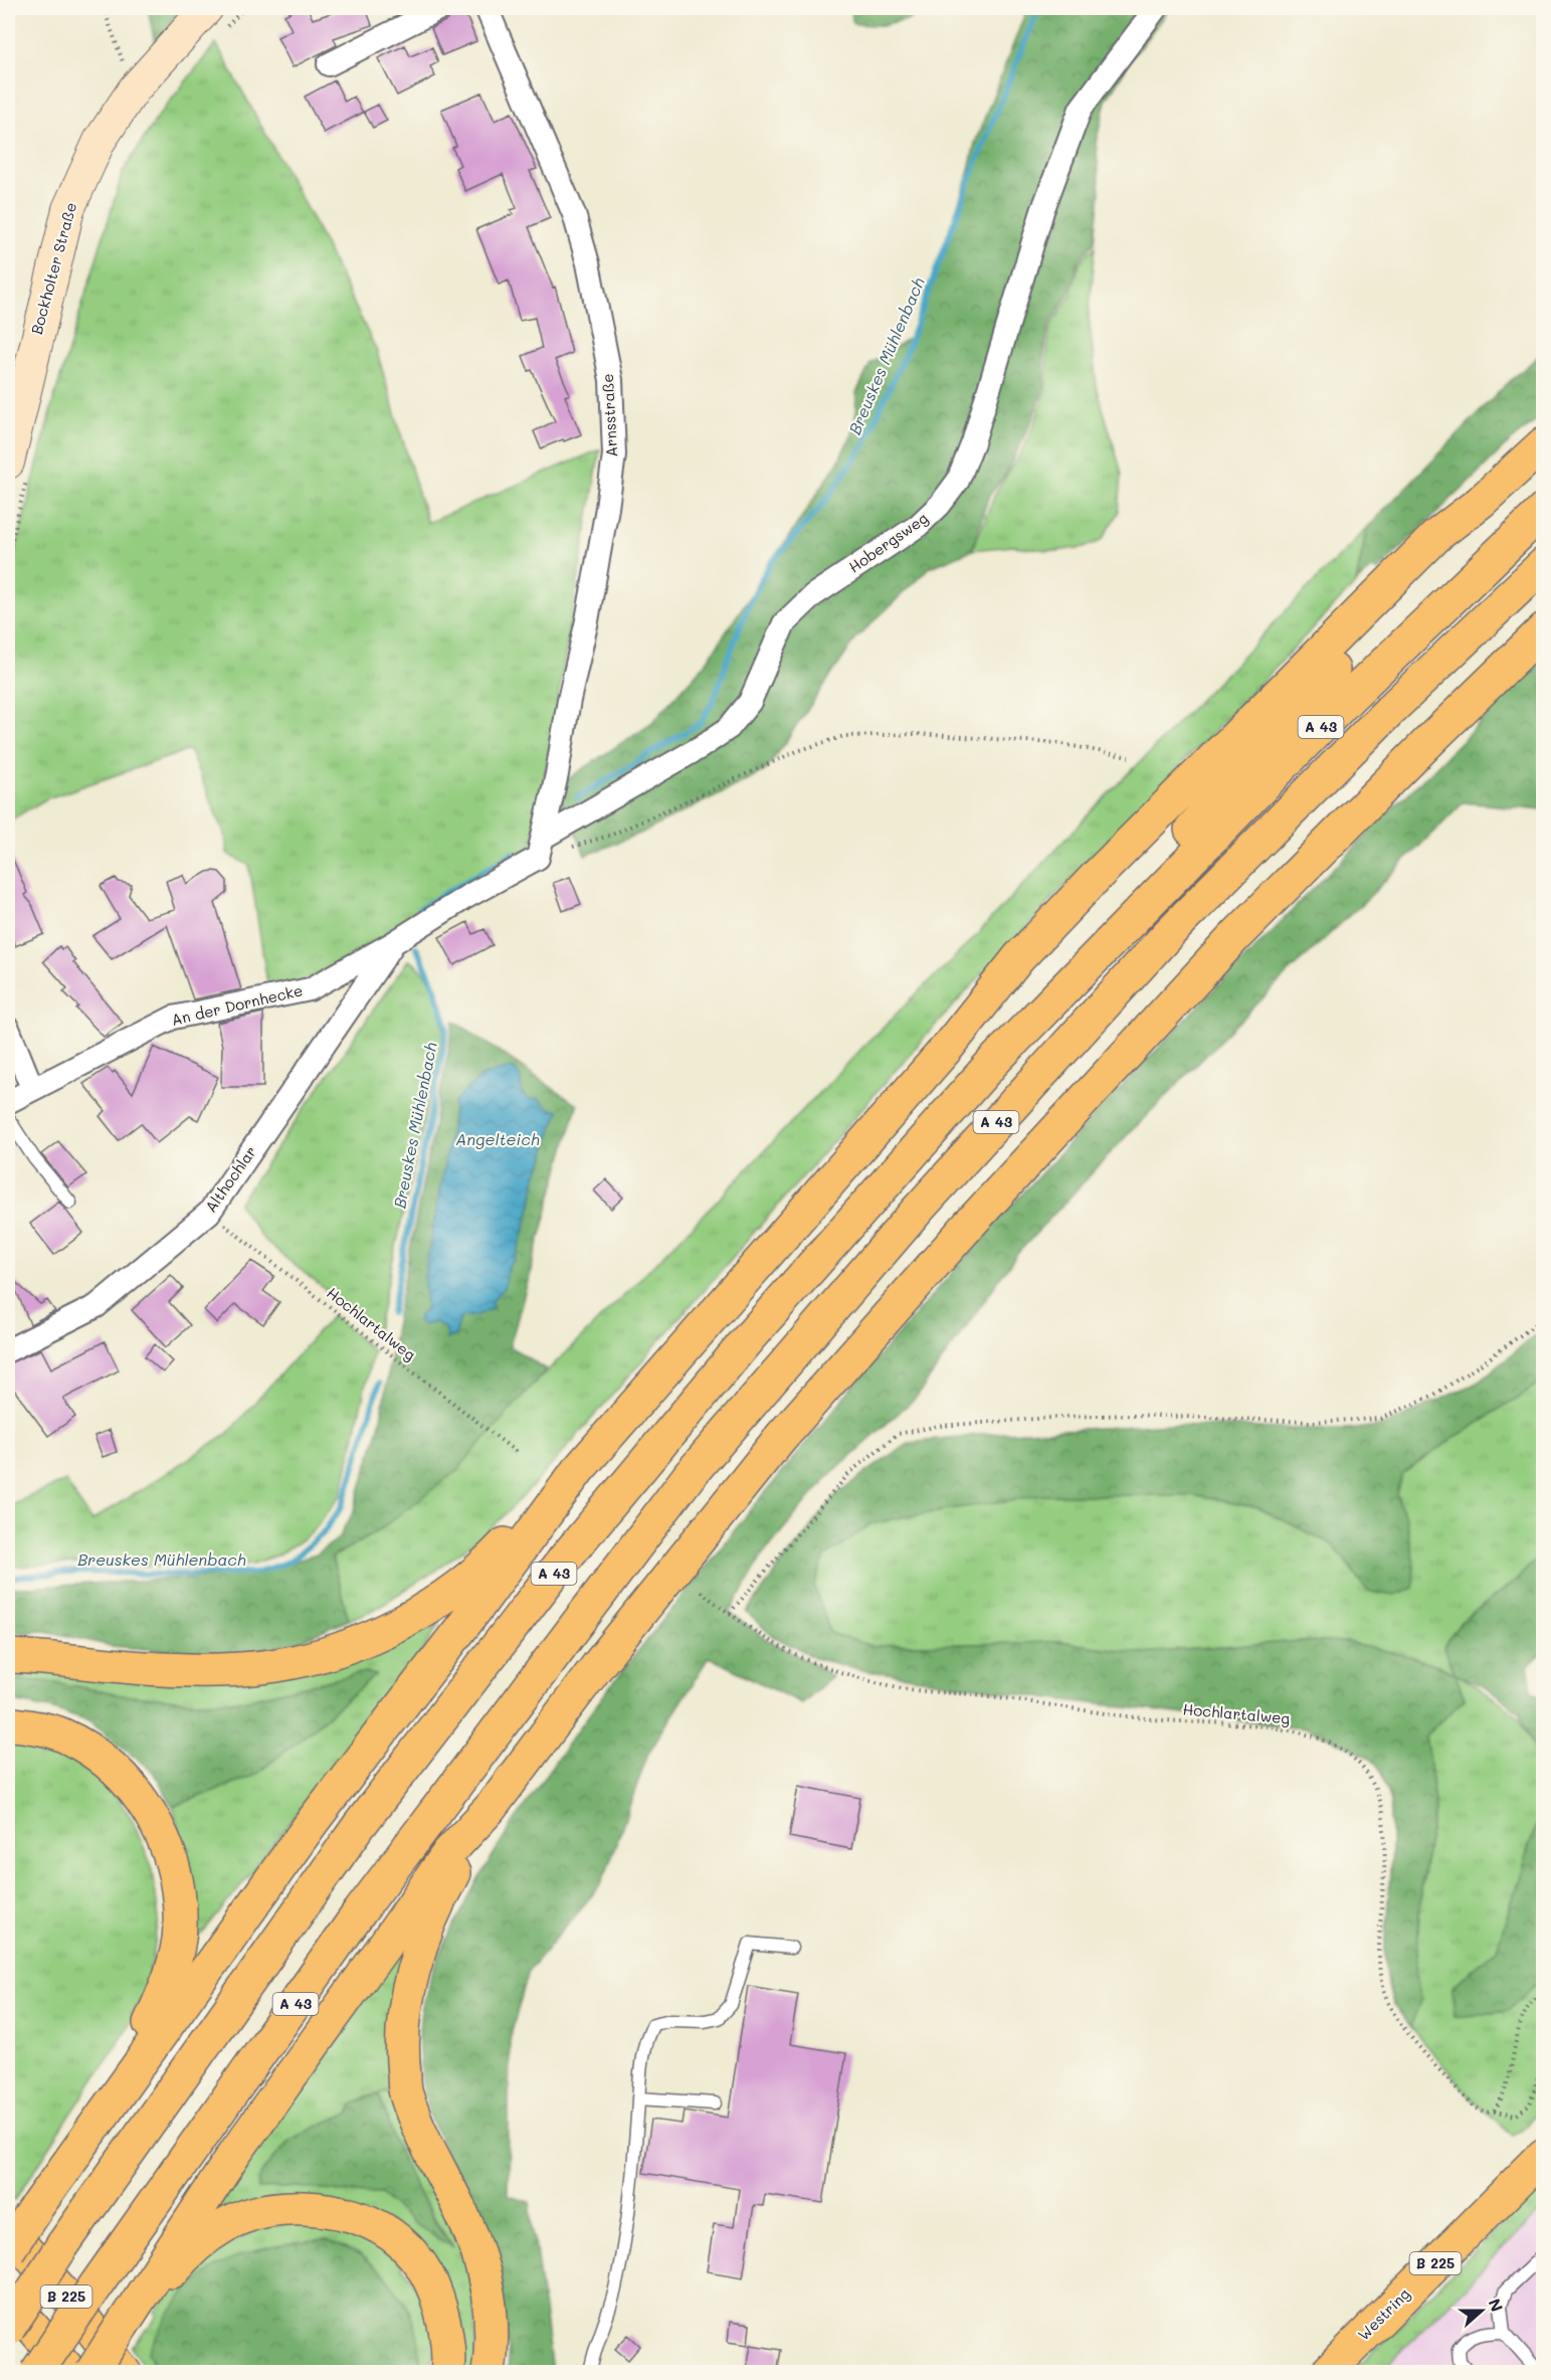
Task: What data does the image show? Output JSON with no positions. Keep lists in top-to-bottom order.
{
  "streets": {
    "main road": ["A 43", "B 225", "Westring"],
    "street": [
      "Bockholter Straße",
      "Arnsstraße",
      "Hobergsweg",
      "An der Dornhecke",
      "Althochlar"
    ],
    "path": ["Hochlartalweg"]
  },
  "crossings": [
    ["Arnsstraße", "Hobergsweg"],
    ["Arnsstraße", "An der Dornhecke"],
    ["Hobergsweg", "An der Dornhecke"],
    ["An der Dornhecke", "Althochlar"],
    ["Althochlar", "Hochlartalweg"]
  ],
  "water": ["Breuskes Mühlenbach", "Angelteich"],
  "north": "right"
}
